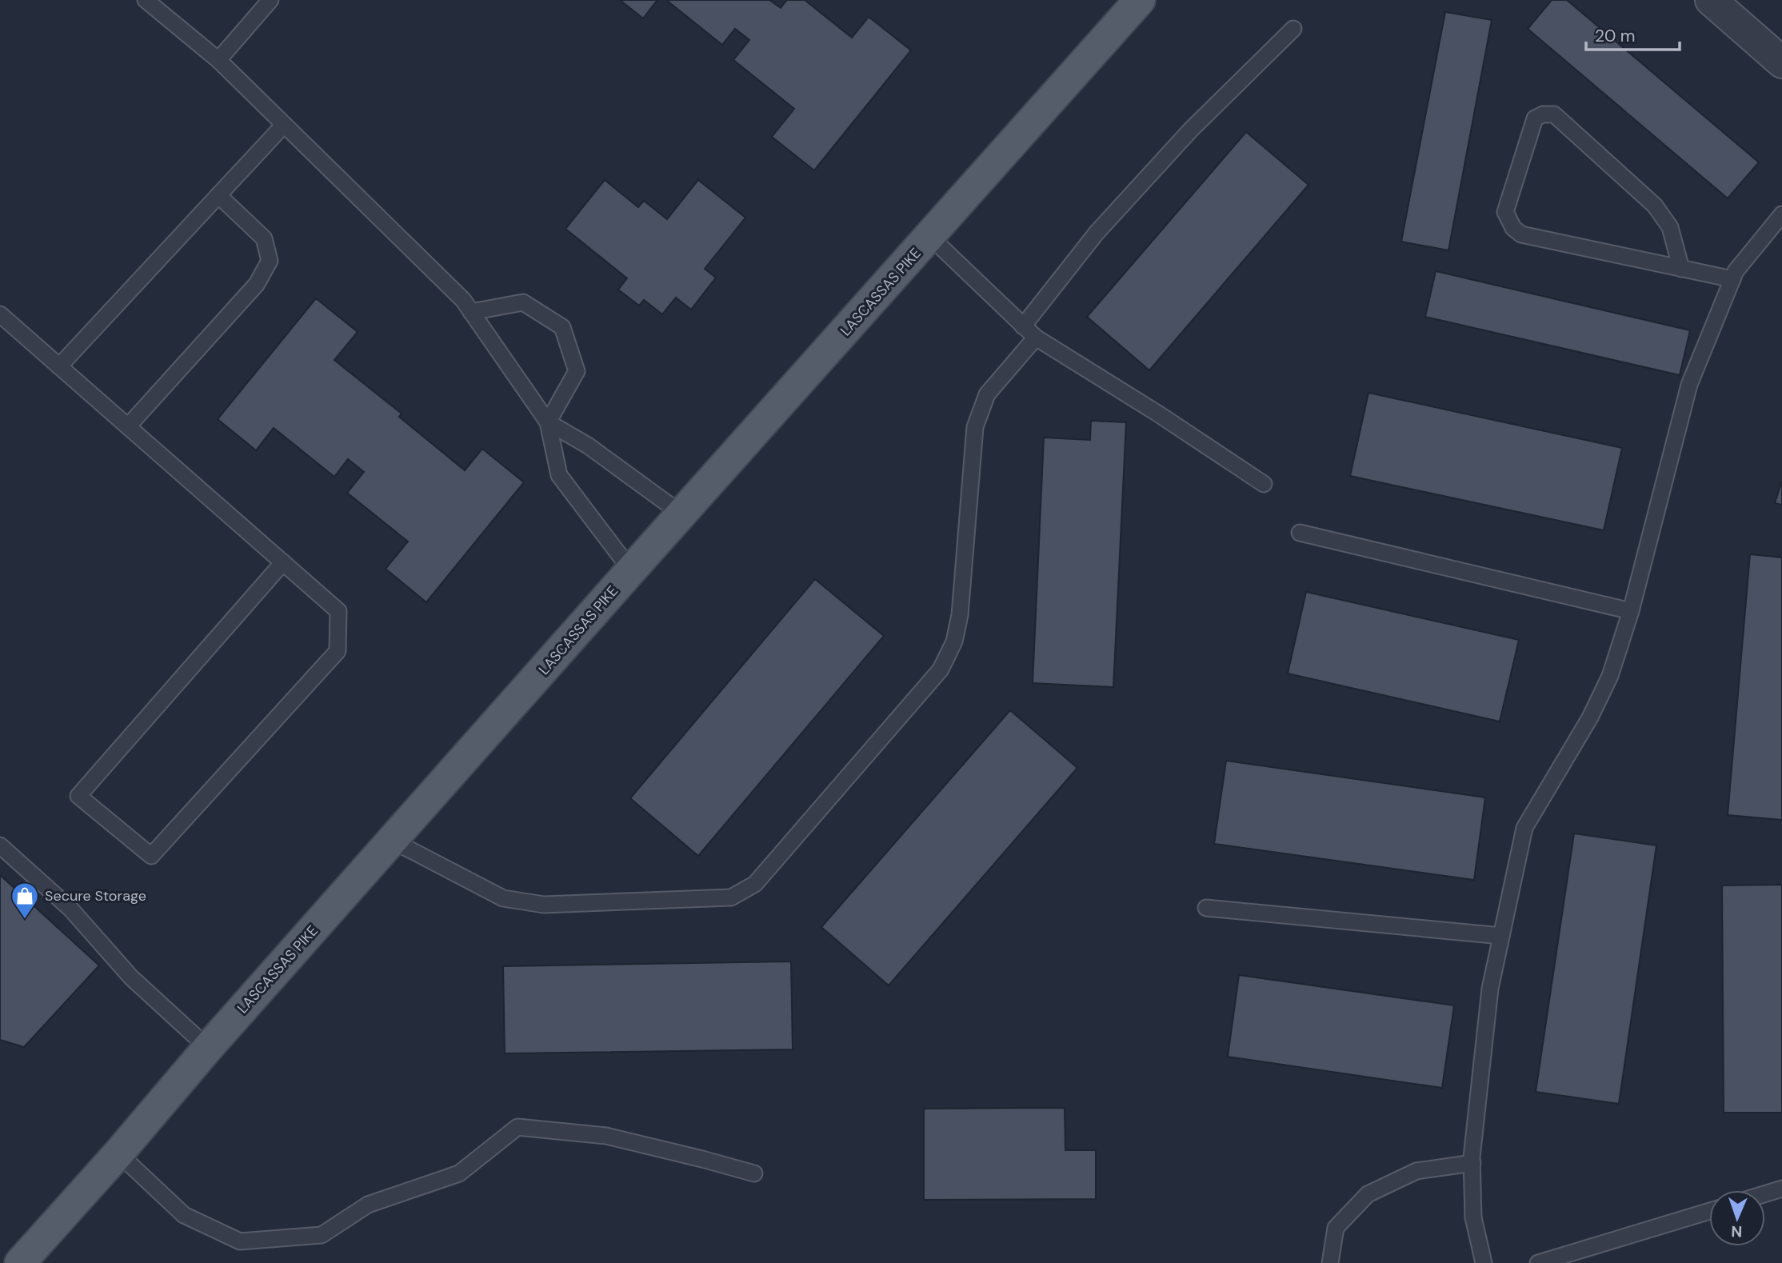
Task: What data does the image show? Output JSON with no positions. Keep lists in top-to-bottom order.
{
  "streets": {
    "main road": ["LASCASSAS PIKE"]
  },
  "places": {
    "shop": ["Secure Storage"]
  },
  "scale_bar": "20 m",
  "north": "bottom"
}
